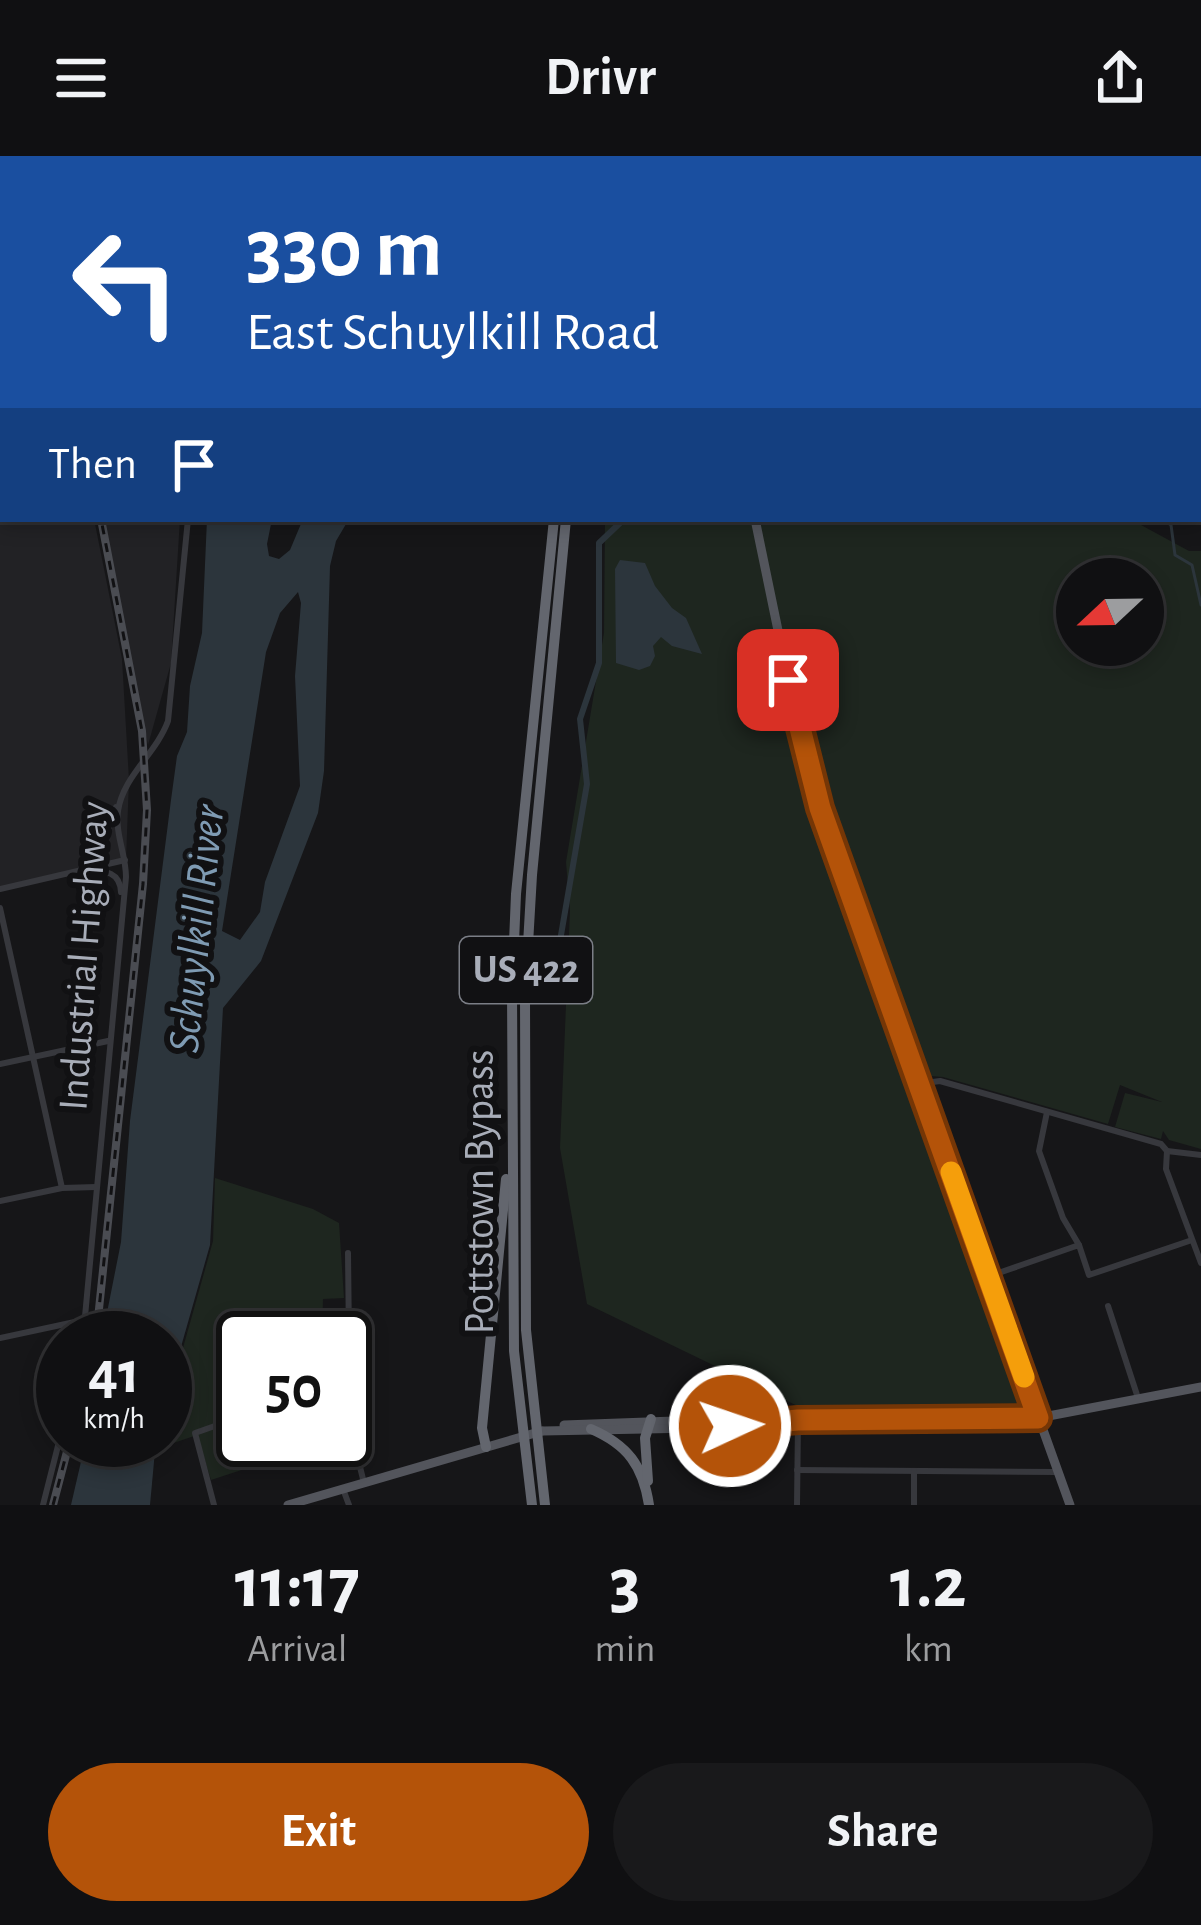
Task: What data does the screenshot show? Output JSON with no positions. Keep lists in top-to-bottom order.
{
  "streets": {
    "highway": ["US 422", "Pottstown Bypass"],
    "street": ["Industrial Highway"]
  },
  "water": ["Schuylkill River"],
  "north": "left",
  "page": {
    "header": "Drivr",
    "turn": ["330 m", "East Schuylkill Road"],
    "then": "Then",
    "speed": "41 km/h",
    "limit": "50",
    "eta": [
      "11:17",
      "Arrival",
      "3",
      "min",
      "1.2",
      "km"
    ],
    "buttons": ["Exit", "Share"]
  }
}
